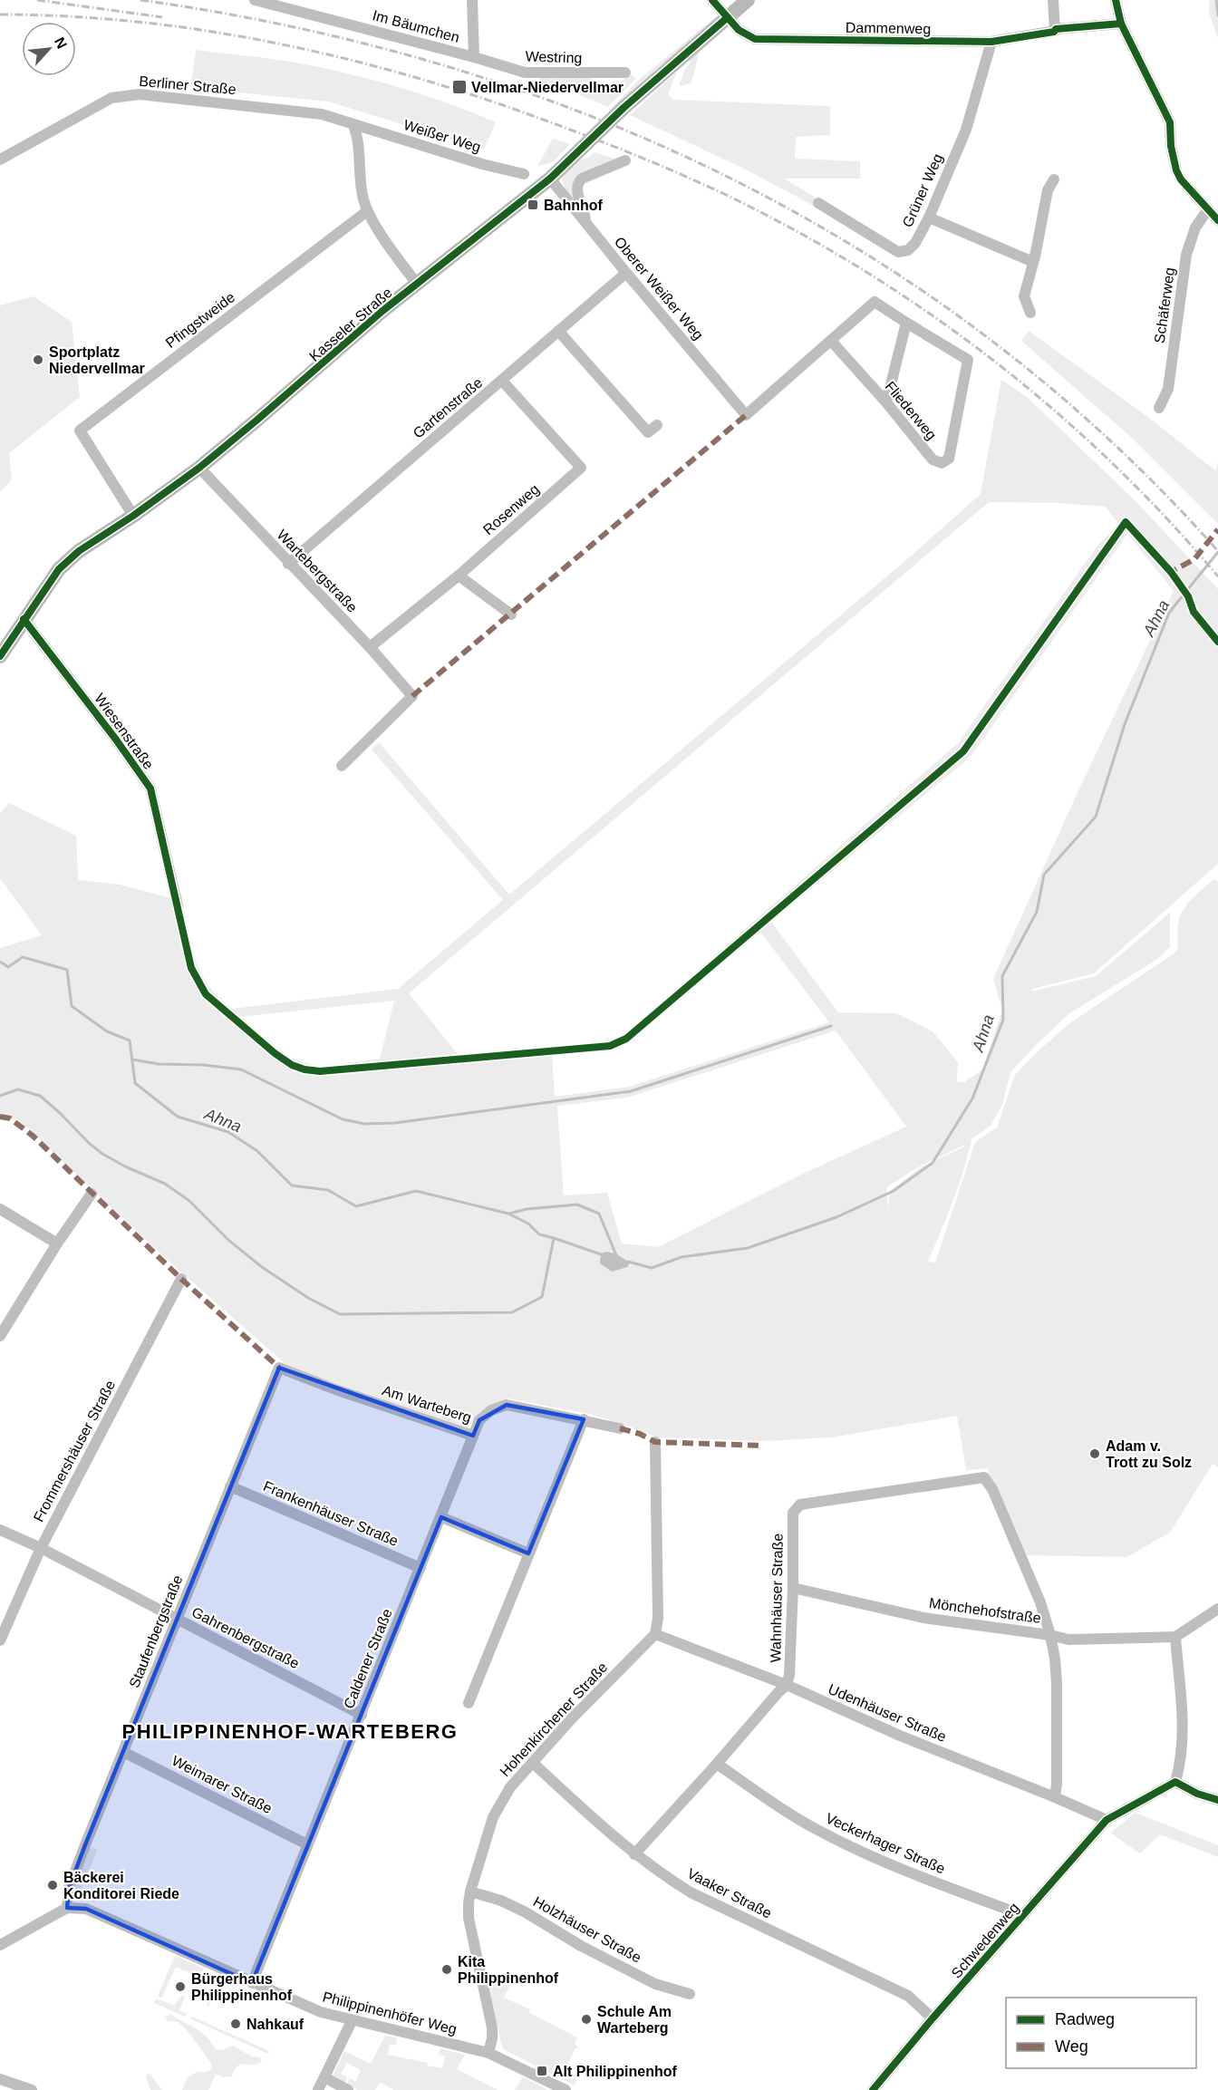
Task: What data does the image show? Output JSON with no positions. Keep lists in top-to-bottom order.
{
  "streets": {
    "main road": ["Kasseler Straße"],
    "street": [
      "Im Bäumchen",
      "Dammenweg",
      "Westring",
      "Berliner Straße",
      "Weißer Weg",
      "Grüner Weg",
      "Oberer Weißer Weg",
      "Schäferweg",
      "Pfingstweide",
      "Gartenstraße",
      "Fliederweg",
      "Rosenweg",
      "Wartebergstraße",
      "Wiesenstraße",
      "Am Warteberg",
      "Frommershäuser Straße",
      "Frankenhäuser Straße",
      "Wahnhäuser Straße",
      "Mönchehofstraße",
      "Staufenbergstraße",
      "Gahrenbergstraße",
      "Caldener Straße",
      "Udenhäuser Straße",
      "Hohenkirchener Straße",
      "Weimarer Straße",
      "Veckerhager Straße",
      "Vaaker Straße",
      "Holzhäuser Straße",
      "Schwedenweg",
      "Philippinenhöfer Weg"
    ]
  },
  "crossings": [
    ["Im Bäumchen", "Westring"],
    ["Dammenweg", "Grüner Weg"],
    ["Dammenweg", "Kasseler Straße"],
    ["Berliner Straße", "Weißer Weg"],
    ["Oberer Weißer Weg", "Kasseler Straße"],
    ["Oberer Weißer Weg", "Gartenstraße"],
    ["Oberer Weißer Weg", "Fliederweg"],
    ["Pfingstweide", "Kasseler Straße"],
    ["Kasseler Straße", "Wartebergstraße"],
    ["Kasseler Straße", "Wiesenstraße"],
    ["Gartenstraße", "Rosenweg"],
    ["Gartenstraße", "Wartebergstraße"],
    ["Rosenweg", "Wartebergstraße"],
    ["Am Warteberg", "Staufenbergstraße"],
    ["Am Warteberg", "Caldener Straße"],
    ["Frommershäuser Straße", "Gahrenbergstraße"],
    ["Frankenhäuser Straße", "Staufenbergstraße"],
    ["Frankenhäuser Straße", "Caldener Straße"],
    ["Wahnhäuser Straße", "Mönchehofstraße"],
    ["Wahnhäuser Straße", "Udenhäuser Straße"],
    ["Staufenbergstraße", "Gahrenbergstraße"],
    ["Staufenbergstraße", "Weimarer Straße"],
    ["Staufenbergstraße", "Philippinenhöfer Weg"],
    ["Gahrenbergstraße", "Caldener Straße"],
    ["Caldener Straße", "Weimarer Straße"],
    ["Caldener Straße", "Philippinenhöfer Weg"],
    ["Udenhäuser Straße", "Hohenkirchener Straße"],
    ["Udenhäuser Straße", "Schwedenweg"],
    ["Hohenkirchener Straße", "Vaaker Straße"],
    ["Hohenkirchener Straße", "Holzhäuser Straße"],
    ["Hohenkirchener Straße", "Philippinenhöfer Weg"],
    ["Veckerhager Straße", "Schwedenweg"],
    ["Vaaker Straße", "Schwedenweg"]
  ],
  "districts": ["PHILIPPINENHOF-WARTEBERG"],
  "water": ["Ahna"],
  "places": {
    "transit": ["Vellmar-Niedervellmar", "Bahnhof", "Alt Philippinenhof"],
    "other": [
      "Sportplatz Niedervellmar",
      "Adam v. Trott zu Solz",
      "Bäckerei Konditorei Riede",
      "Kita Philippinenhof",
      "Bürgerhaus Philippinenhof",
      "Schule Am Warteberg",
      "Nahkauf"
    ]
  },
  "legend": ["Radweg", "Weg"],
  "north": "top right"
}
